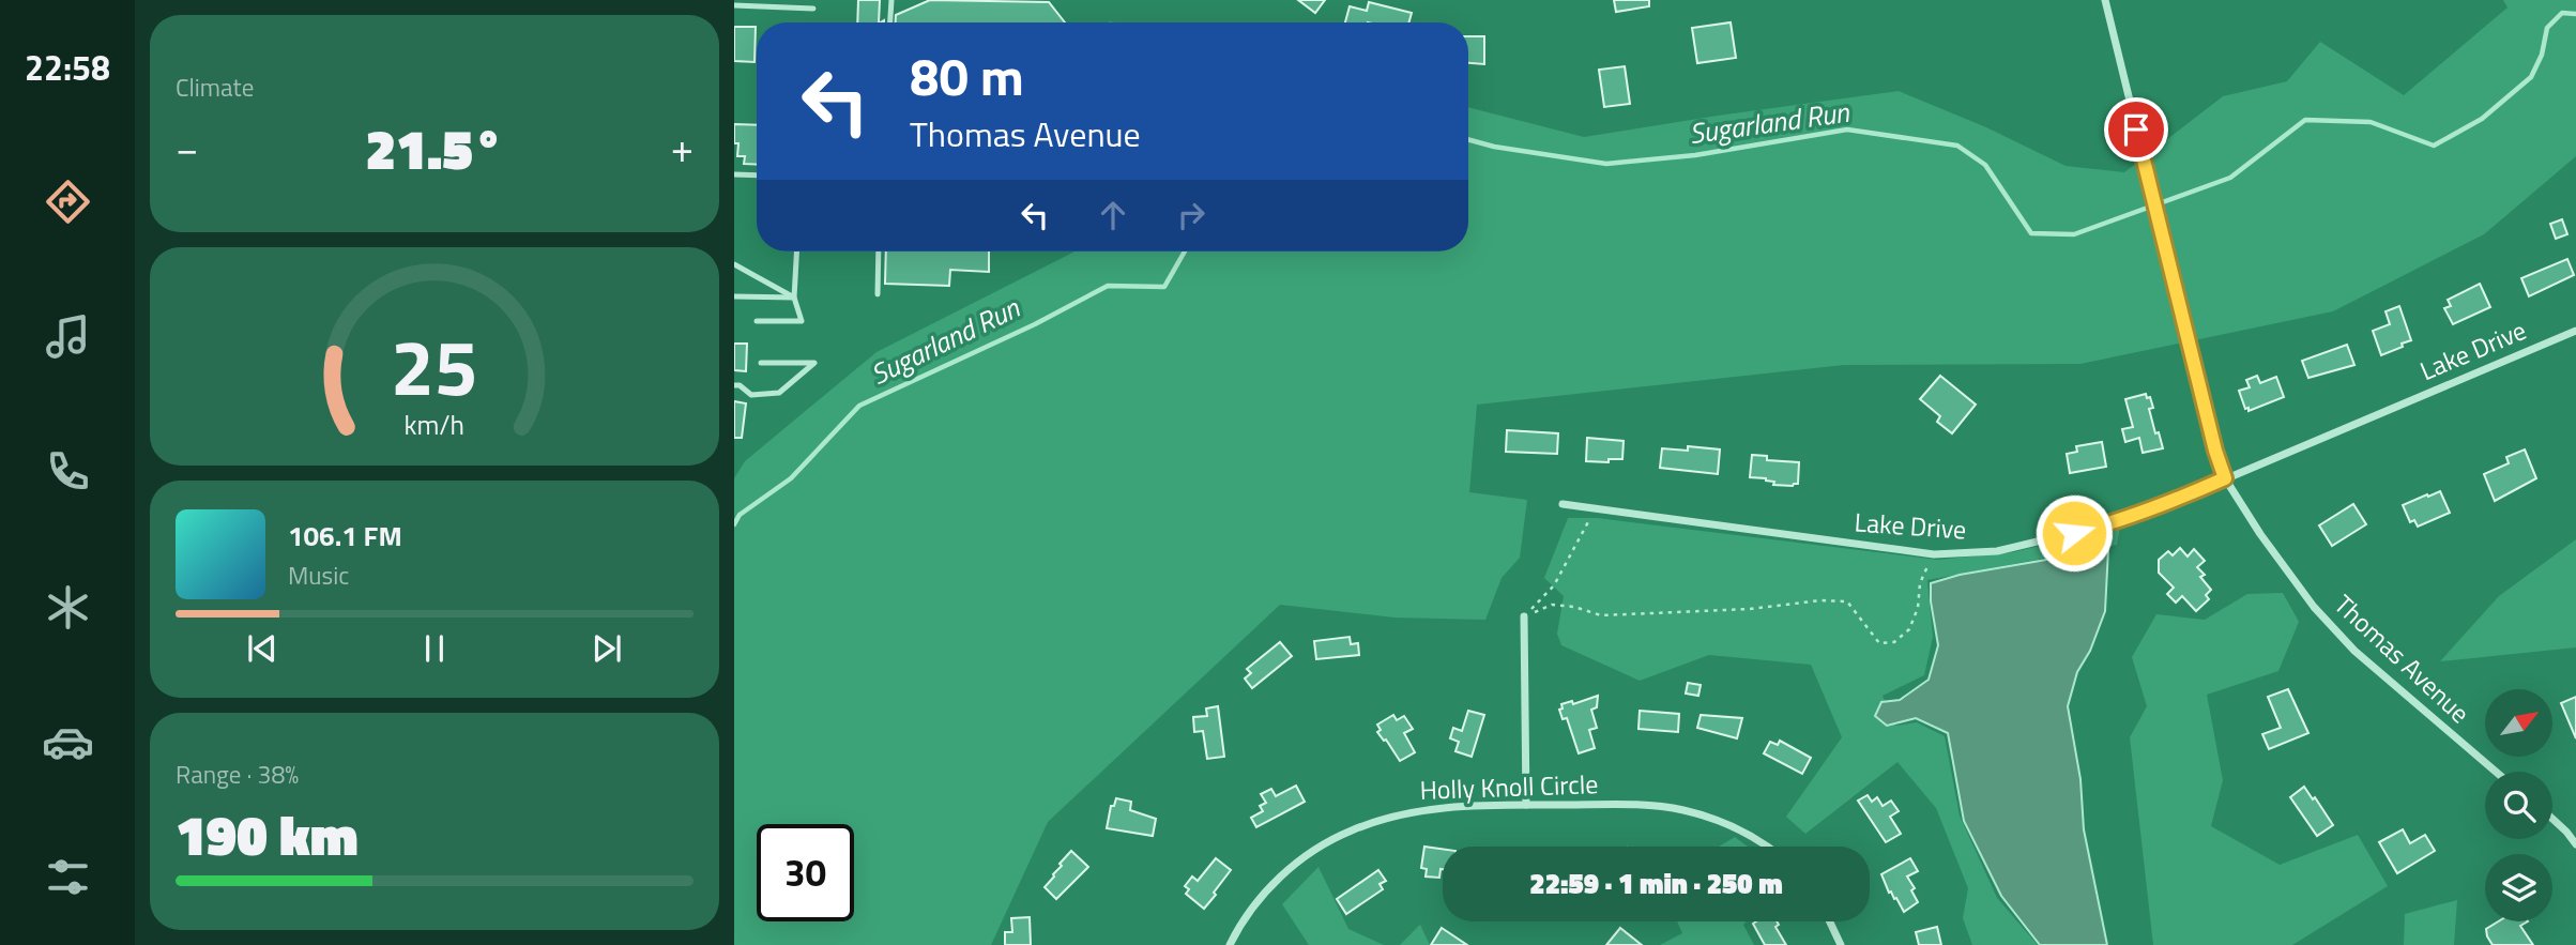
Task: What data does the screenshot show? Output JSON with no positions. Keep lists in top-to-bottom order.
{
  "streets": {
    "street": ["Lake Drive", "Thomas Avenue", "Holly Knoll Circle"]
  },
  "crossings": [
    ["Lake Drive", "Thomas Avenue"]
  ],
  "water": ["Sugarland Run"],
  "north": "top right",
  "page": {
    "tabs": "22:58",
    "tile": [
      "Climate",
      ["Range · 38%", "190 km"]
    ],
    "turn": ["80 m", "Thomas Avenue"],
    "heat": ["−", "21.5°", "+"],
    "song": ["106.1 FM", "Music"],
    "limit": "30",
    "trip": "22:59 · 1 min · 250 m",
    "gauge": ["25", "km/h"]
  }
}
